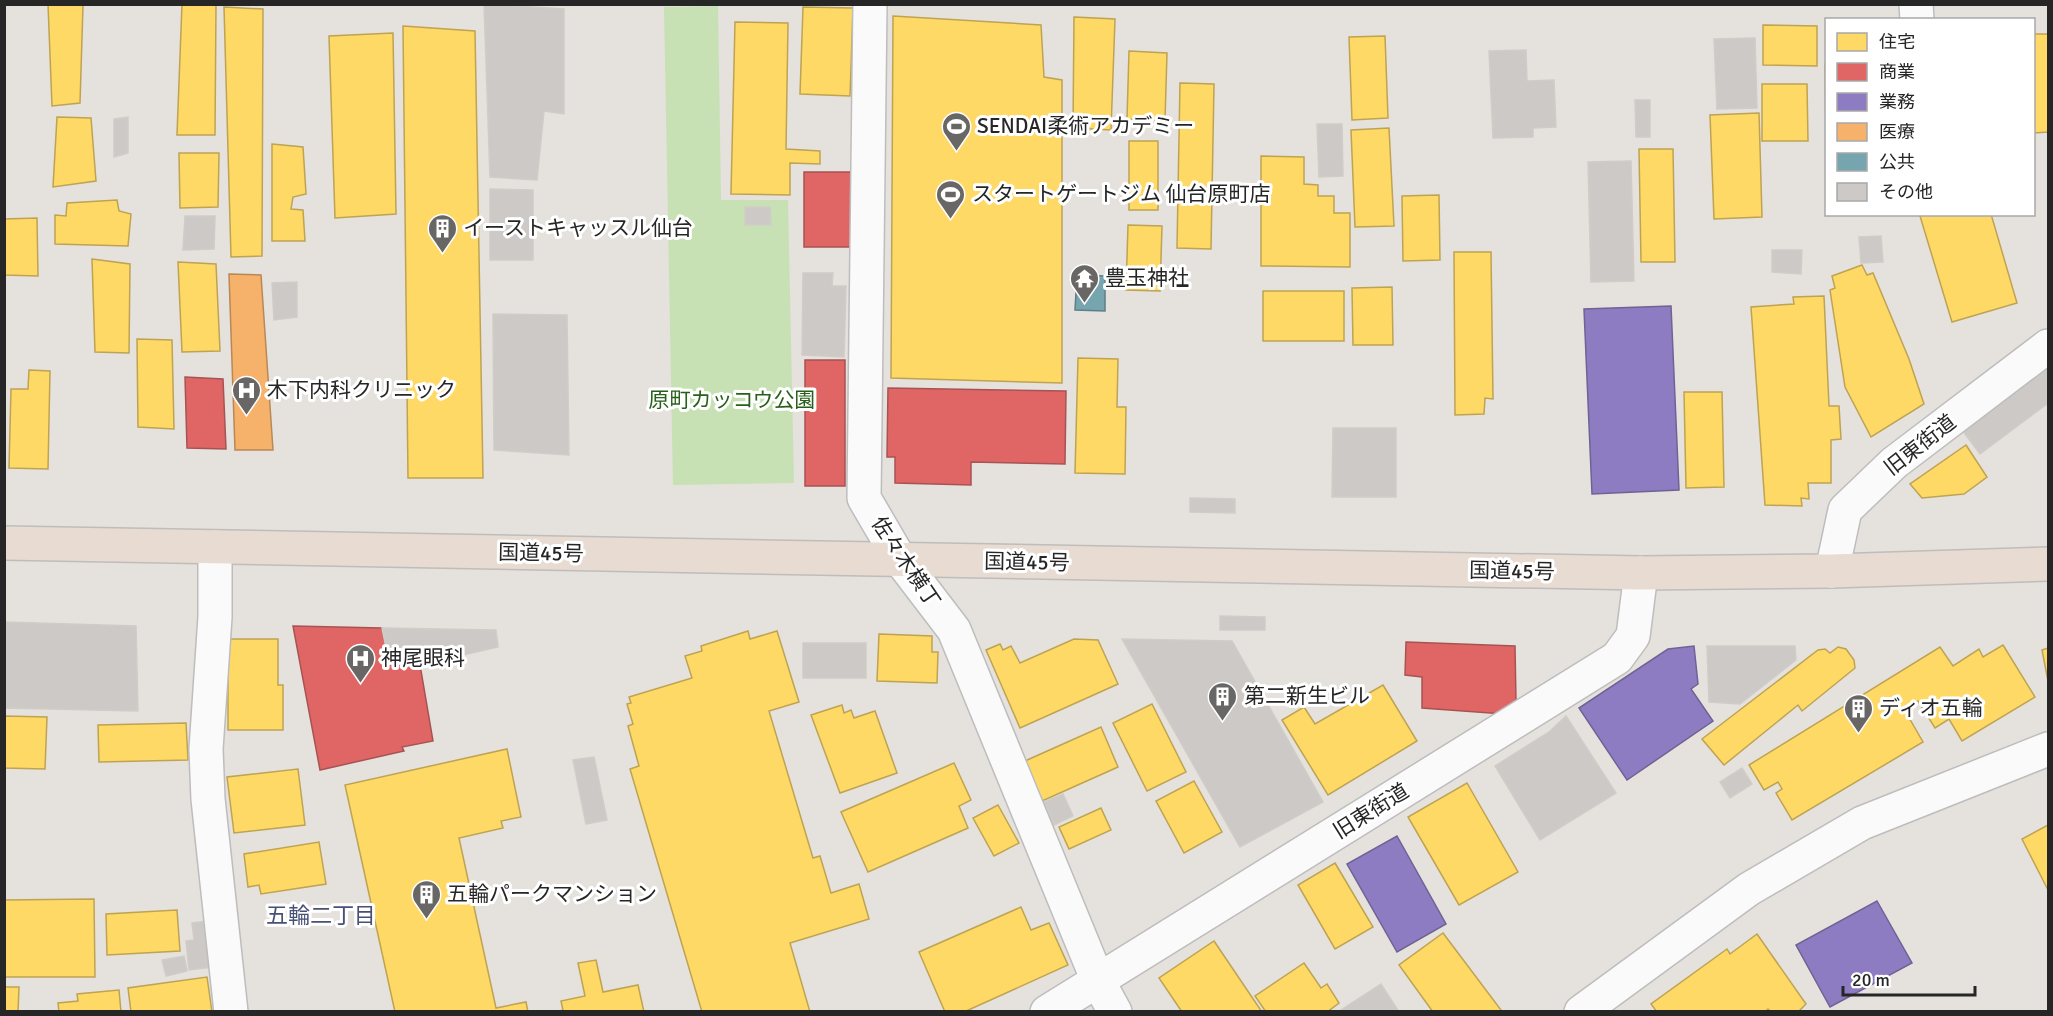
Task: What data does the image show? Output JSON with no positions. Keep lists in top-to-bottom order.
{
  "streets": {
    "highway": ["国道45号"],
    "street": ["旧東街道", "佐々木横丁"]
  },
  "crossings": [
    ["旧東街道", "国道45号"],
    ["旧東街道", "佐々木横丁"],
    ["国道45号", "佐々木横丁"]
  ],
  "districts": ["五輪二丁目"],
  "parks": ["原町カッコウ公園"],
  "places": {
    "sports": ["SENDAI柔術アカデミー", "スタートゲートジム 仙台原町店"],
    "building": [
      "イーストキャッスル仙台",
      "第二新生ビル",
      "ディオ五輪",
      "五輪パークマンション"
    ],
    "temple": ["豊玉神社"],
    "hospital": ["木下内科クリニック", "神尾眼科"]
  },
  "legend": [
    "住宅",
    "商業",
    "業務",
    "医療",
    "公共",
    "その他"
  ],
  "scale_bar": "20 m"
}
